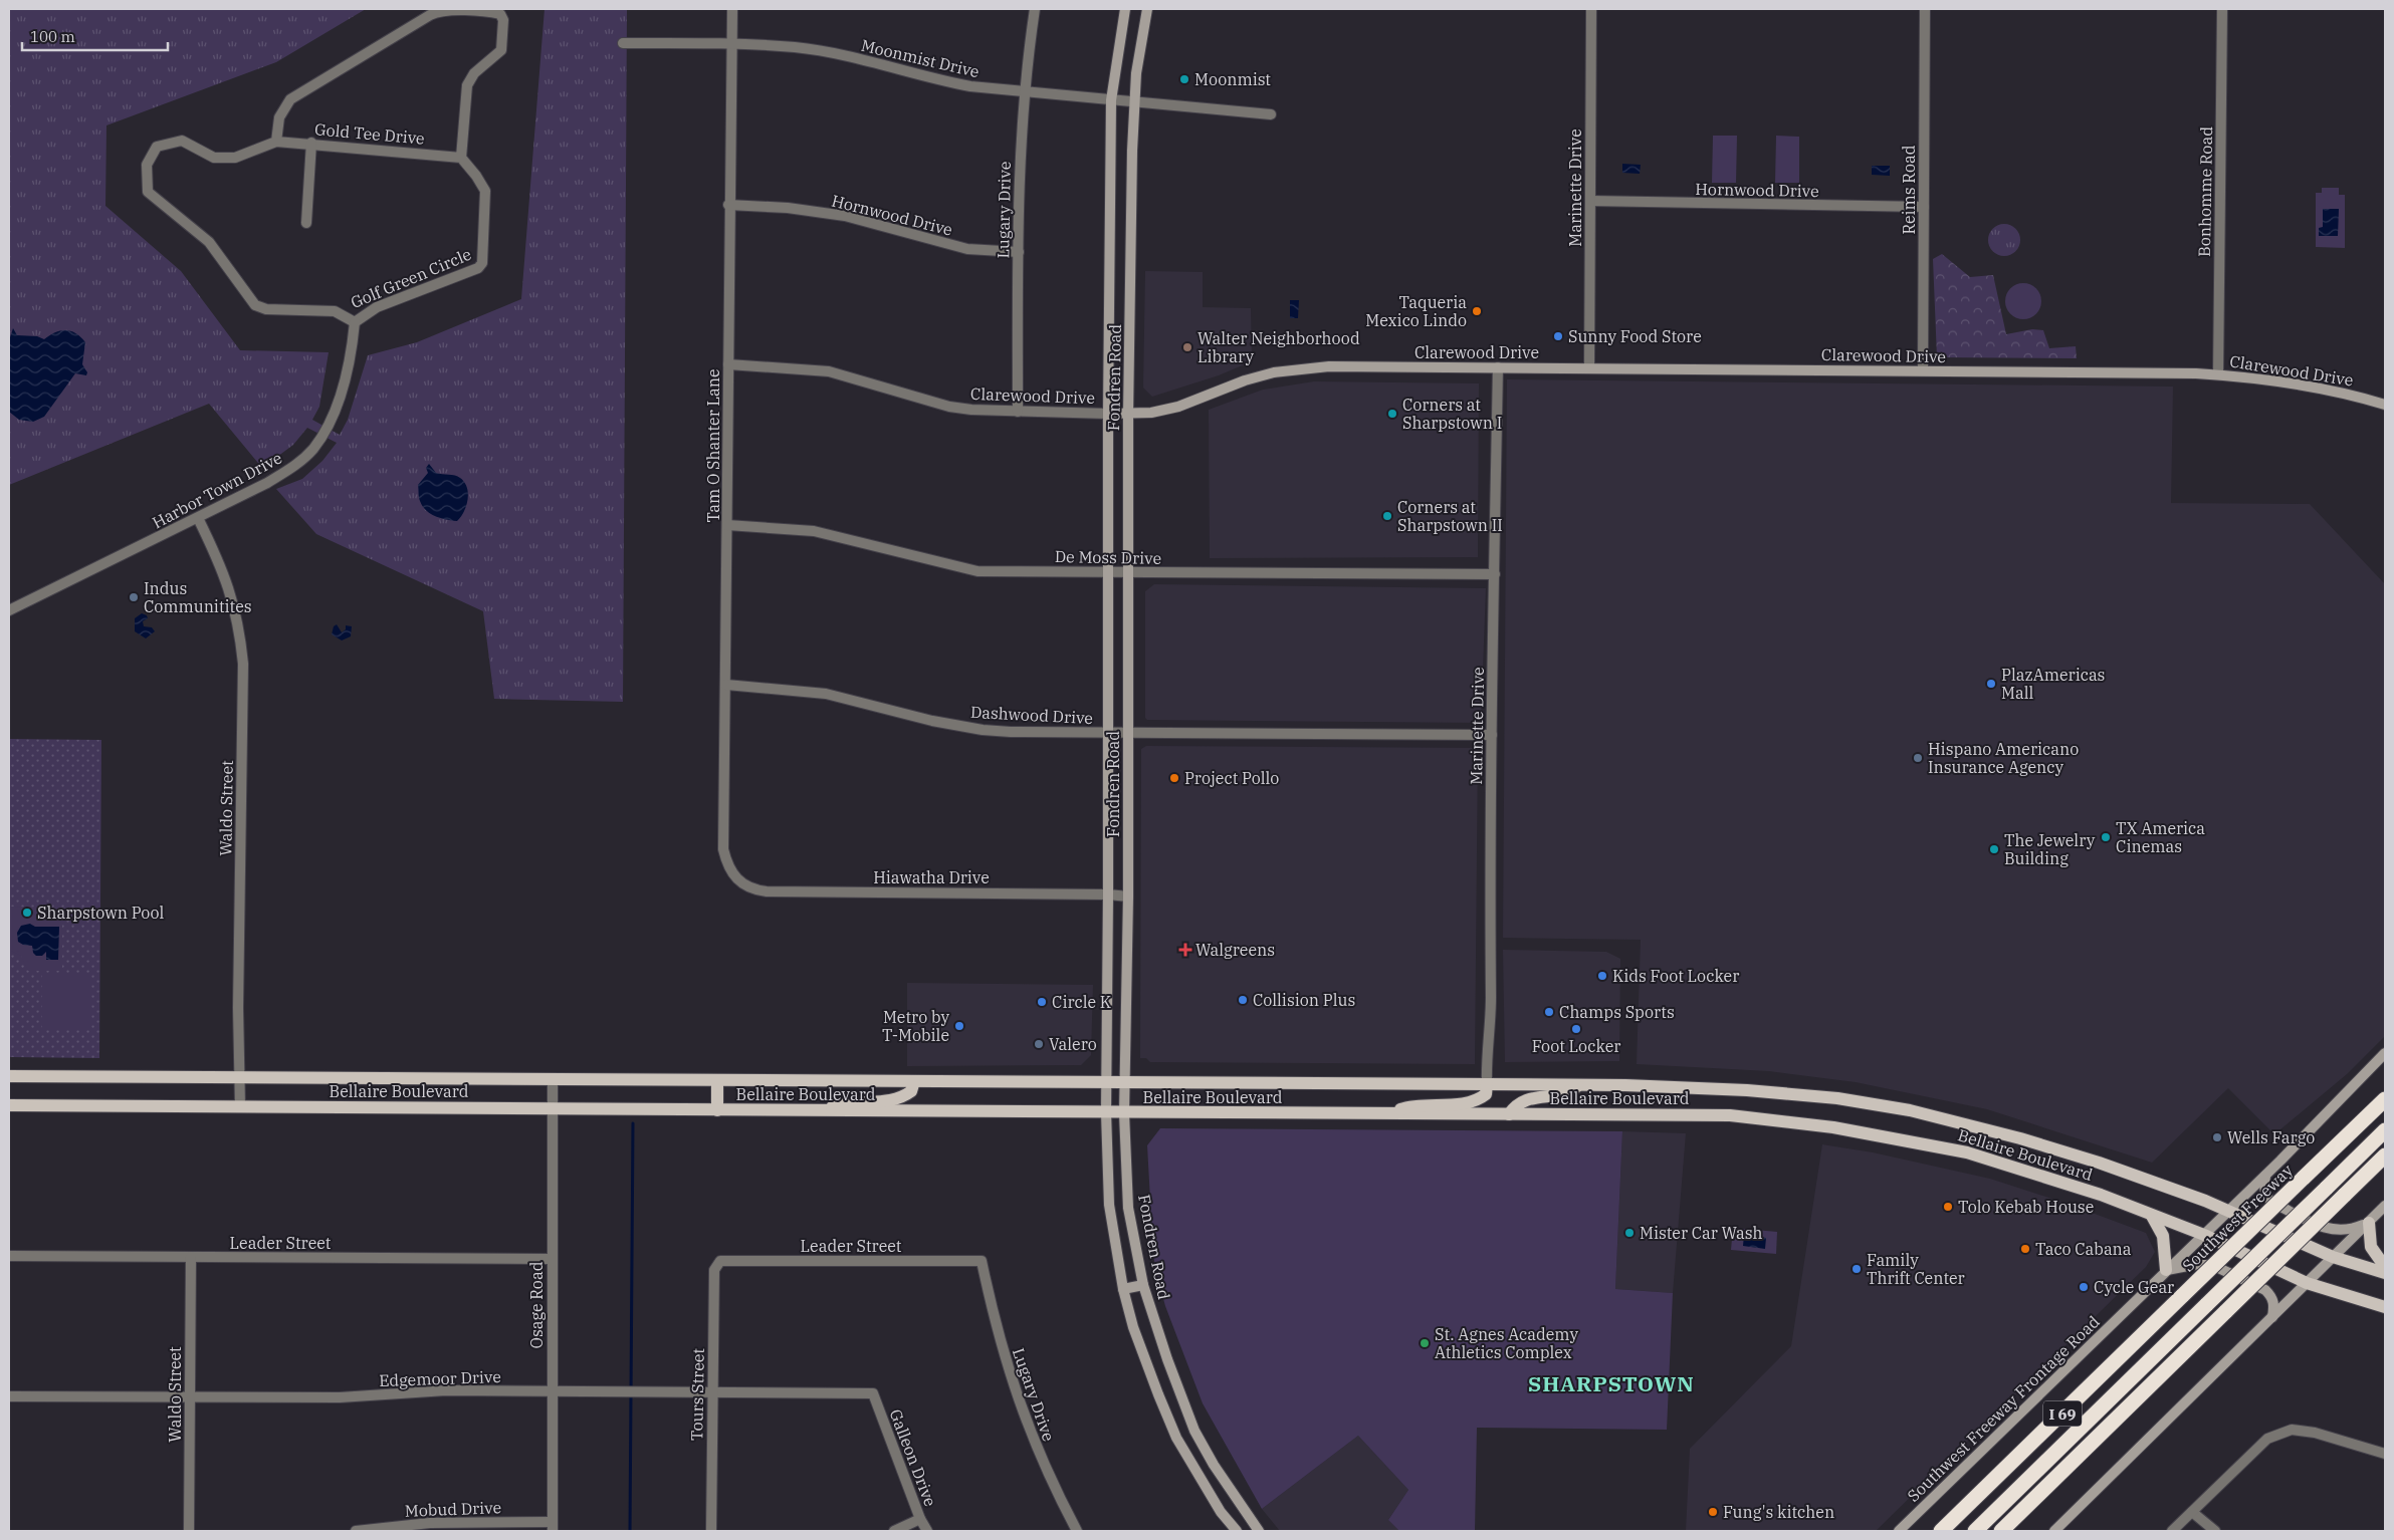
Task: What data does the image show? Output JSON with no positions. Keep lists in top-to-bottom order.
{
  "streets": {
    "highway": ["Southwest Freeway", "I 69"],
    "main road": [
      "Clarewood Drive",
      "Fondren Road",
      "Bellaire Boulevard",
      "Southwest Freeway Frontage Road"
    ],
    "street": [
      "Moonmist Drive",
      "Gold Tee Drive",
      "Marinette Drive",
      "Hornwood Drive",
      "Reims Road",
      "Bonhomme Road",
      "Lugary Drive",
      "Golf Green Circle",
      "Tam O Shanter Lane",
      "Harbor Town Drive",
      "De Moss Drive",
      "Dashwood Drive",
      "Waldo Street",
      "Hiawatha Drive",
      "Leader Street",
      "Osage Road",
      "Edgemoor Drive",
      "Tours Street",
      "Galleon Drive",
      "Mobud Drive"
    ]
  },
  "crossings": [
    ["Moonmist Drive", "Lugary Drive"],
    ["Moonmist Drive", "Fondren Road"],
    ["Moonmist Drive", "Tam O Shanter Lane"],
    ["Gold Tee Drive", "Golf Green Circle"],
    ["Marinette Drive", "Hornwood Drive"],
    ["Marinette Drive", "Clarewood Drive"],
    ["Marinette Drive", "De Moss Drive"],
    ["Marinette Drive", "Dashwood Drive"],
    ["Marinette Drive", "Bellaire Boulevard"],
    ["Hornwood Drive", "Reims Road"],
    ["Hornwood Drive", "Lugary Drive"],
    ["Hornwood Drive", "Tam O Shanter Lane"],
    ["Reims Road", "Clarewood Drive"],
    ["Bonhomme Road", "Clarewood Drive"],
    ["Lugary Drive", "Clarewood Drive"],
    ["Lugary Drive", "Leader Street"],
    ["Golf Green Circle", "Harbor Town Drive"],
    ["Clarewood Drive", "Fondren Road"],
    ["Clarewood Drive", "Tam O Shanter Lane"],
    ["Fondren Road", "De Moss Drive"],
    ["Fondren Road", "Dashwood Drive"],
    ["Fondren Road", "Hiawatha Drive"],
    ["Fondren Road", "Bellaire Boulevard"],
    ["Tam O Shanter Lane", "De Moss Drive"],
    ["Tam O Shanter Lane", "Dashwood Drive"],
    ["Tam O Shanter Lane", "Hiawatha Drive"],
    ["Harbor Town Drive", "Waldo Street"],
    ["Waldo Street", "Bellaire Boulevard"],
    ["Waldo Street", "Leader Street"],
    ["Waldo Street", "Edgemoor Drive"],
    ["Bellaire Boulevard", "Osage Road"],
    ["Bellaire Boulevard", "Southwest Freeway Frontage Road"],
    ["Leader Street", "Osage Road"],
    ["Leader Street", "Tours Street"],
    ["Osage Road", "Edgemoor Drive"],
    ["Osage Road", "Mobud Drive"],
    ["Edgemoor Drive", "Tours Street"],
    ["Edgemoor Drive", "Galleon Drive"]
  ],
  "districts": ["SHARPSTOWN"],
  "places": {
    "other": [
      "Moonmist",
      "Taqueria Mexico Lindo",
      "Sunny Food Store",
      "Walter Neighborhood Library",
      "Corners at Sharpstown I",
      "Corners at Sharpstown II",
      "Indus Communitites",
      "PlazAmericas Mall",
      "Hispano Americano Insurance Agency",
      "Project Pollo",
      "TX America Cinemas",
      "The Jewelry Building",
      "Sharpstown Pool",
      "Kids Foot Locker",
      "Collision Plus",
      "Circle K",
      "Champs Sports",
      "Metro by T-Mobile",
      "Foot Locker",
      "Valero",
      "Wells Fargo",
      "Tolo Kebab House",
      "Mister Car Wash",
      "Taco Cabana",
      "Family Thrift Center",
      "Cycle Gear",
      "St. Agnes Academy Athletics Complex",
      "Fung's kitchen"
    ],
    "health": ["Walgreens"]
  },
  "scale_bar": "100 m"
}
